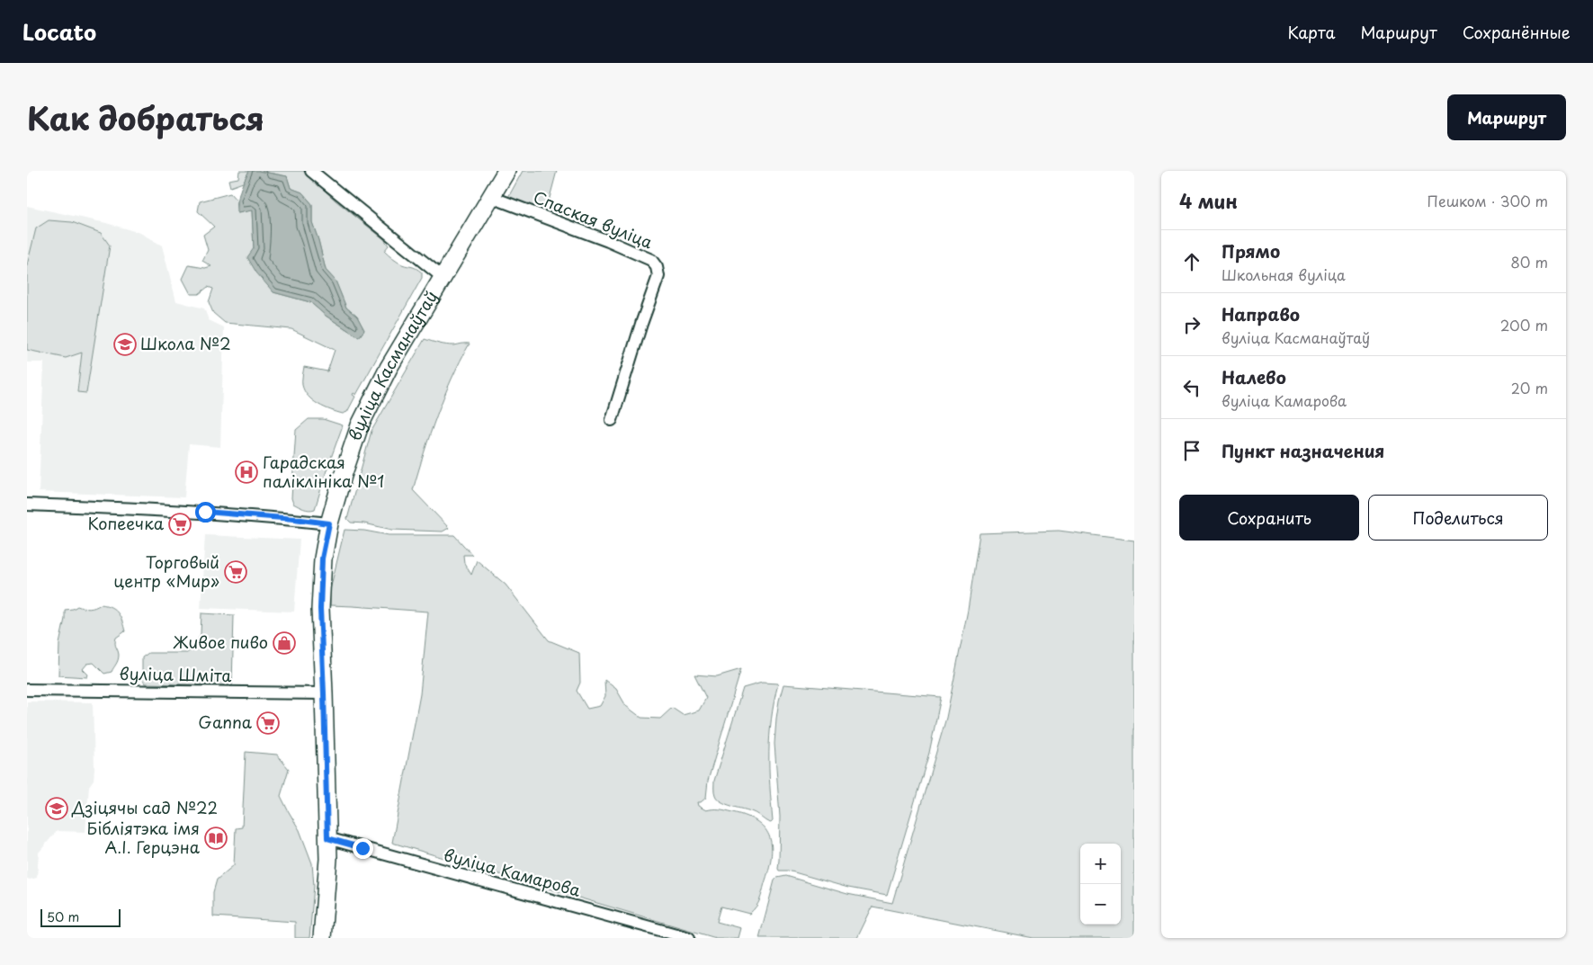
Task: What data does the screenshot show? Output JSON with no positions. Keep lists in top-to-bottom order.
{
  "streets": {
    "main road": ["вуліца Касманаўтаў"],
    "street": ["Спаская вуліца", "вуліца Шміта", "вуліца Камарова"]
  },
  "crossings": [
    ["Спаская вуліца", "вуліца Касманаўтаў"],
    ["вуліца Касманаўтаў", "вуліца Шміта"],
    ["вуліца Касманаўтаў", "вуліца Камарова"]
  ],
  "places": {
    "school or university": ["Школа №2", "Дзіцячы сад №22"],
    "hospital": ["Гарадская паліклініка №1"],
    "supermarket": ["Копеечка", "Торговый центр «Мир»", "Ganna"],
    "shop": ["Живое пиво"],
    "library": ["Бібліятэка імя А.І. Герцэна"]
  },
  "scale_bar": "50 m",
  "page": {
    "header": "Locato",
    "nav": ["Карта", "Маршрут", "Сохранённые"],
    "title": "Как добраться",
    "buttons": [
      "Маршрут",
      ["Сохранить", "Поделиться"]
    ],
    "heading": ["4 мин", "Пешком · 300 m"],
    "list": [
      ["Прямо", "Школьная вуліца", "80 m"],
      ["Направо", "вуліца Касманаўтаў", "200 m"],
      ["Налево", "вуліца Камарова", "20 m"],
      "Пункт назначения"
    ],
    "map_buttons": ["+", "−"],
    "scale": "50 m"
  }
}
